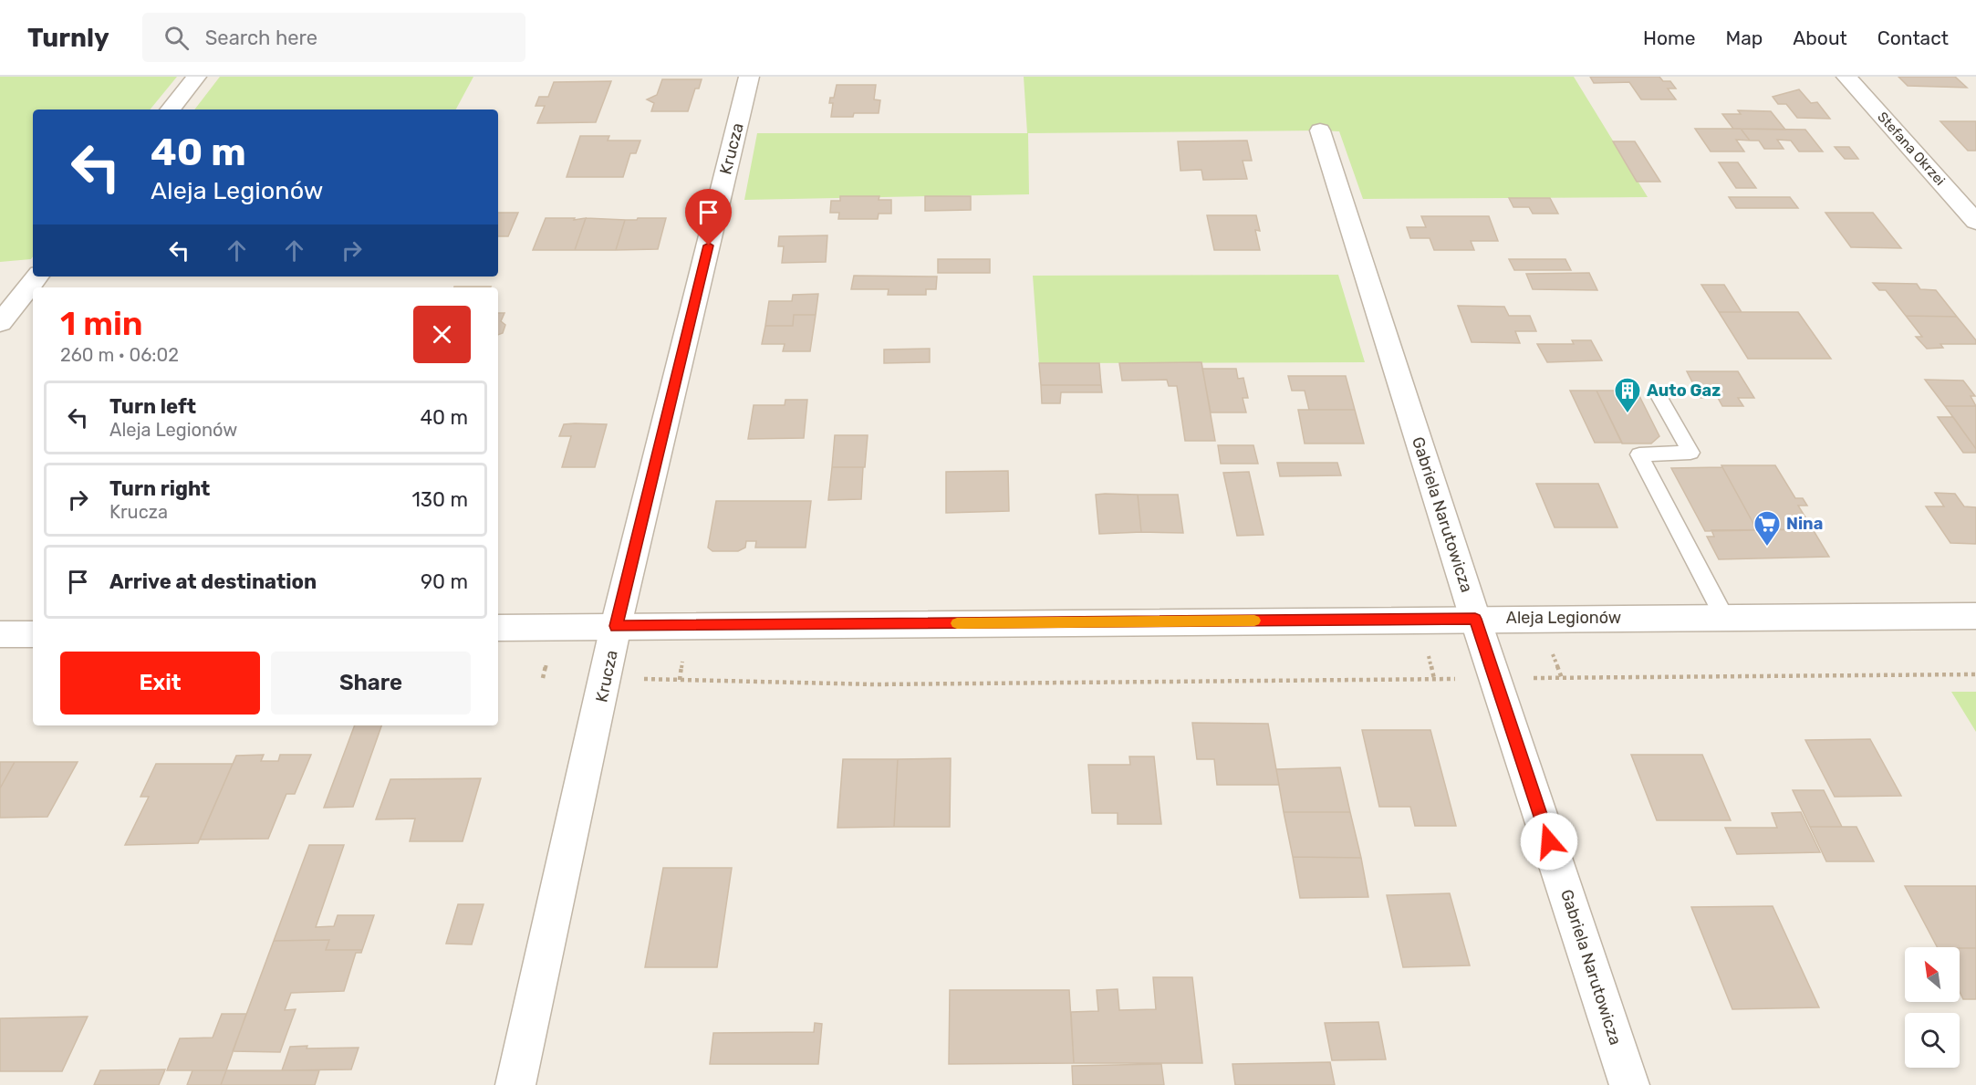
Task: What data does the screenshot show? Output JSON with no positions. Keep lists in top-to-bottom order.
{
  "streets": {
    "street": [
      "Krucza",
      "Stefana Okrzei",
      "Gabriela Narutowicza",
      "Aleja Legionów"
    ]
  },
  "crossings": [
    ["Krucza", "Aleja Legionów"],
    ["Gabriela Narutowicza", "Aleja Legionów"]
  ],
  "places": {
    "building": ["Auto Gaz"],
    "supermarket": ["Nina"]
  },
  "north": "top left",
  "page": {
    "header": "Turnly",
    "search": "Search here",
    "nav": [
      "Home",
      "Map",
      "About",
      "Contact"
    ],
    "turn": ["40 m", "Aleja Legionów"],
    "heading": ["1 min", "260 m · 06:02"],
    "list": [
      {
        "name": "Turn left",
        "note": "Aleja Legionów",
        "value": "40 m"
      },
      {
        "name": "Turn right",
        "note": "Krucza",
        "value": "130 m"
      },
      {
        "name": "Arrive at destination",
        "value": "90 m"
      }
    ],
    "buttons": ["Exit", "Share"]
  }
}
